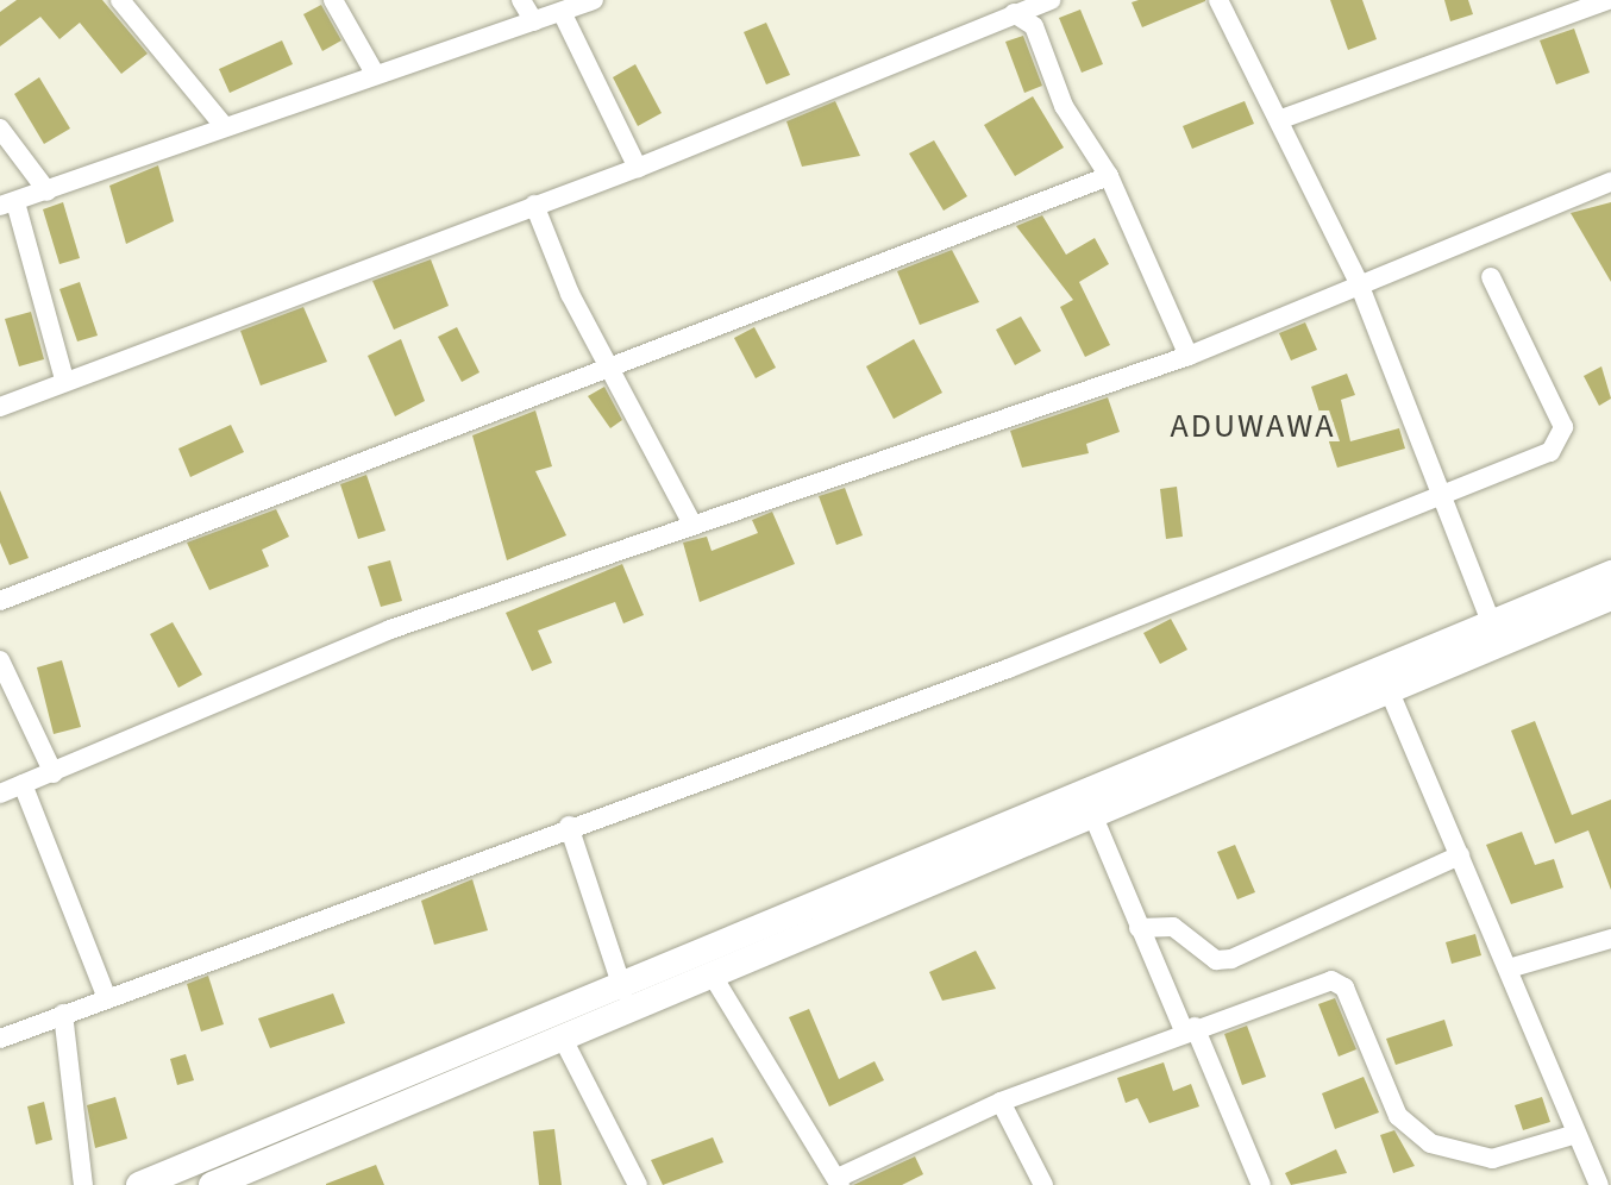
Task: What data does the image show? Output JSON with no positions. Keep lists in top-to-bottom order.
{
  "districts": ["ADUWAWA"]
}
